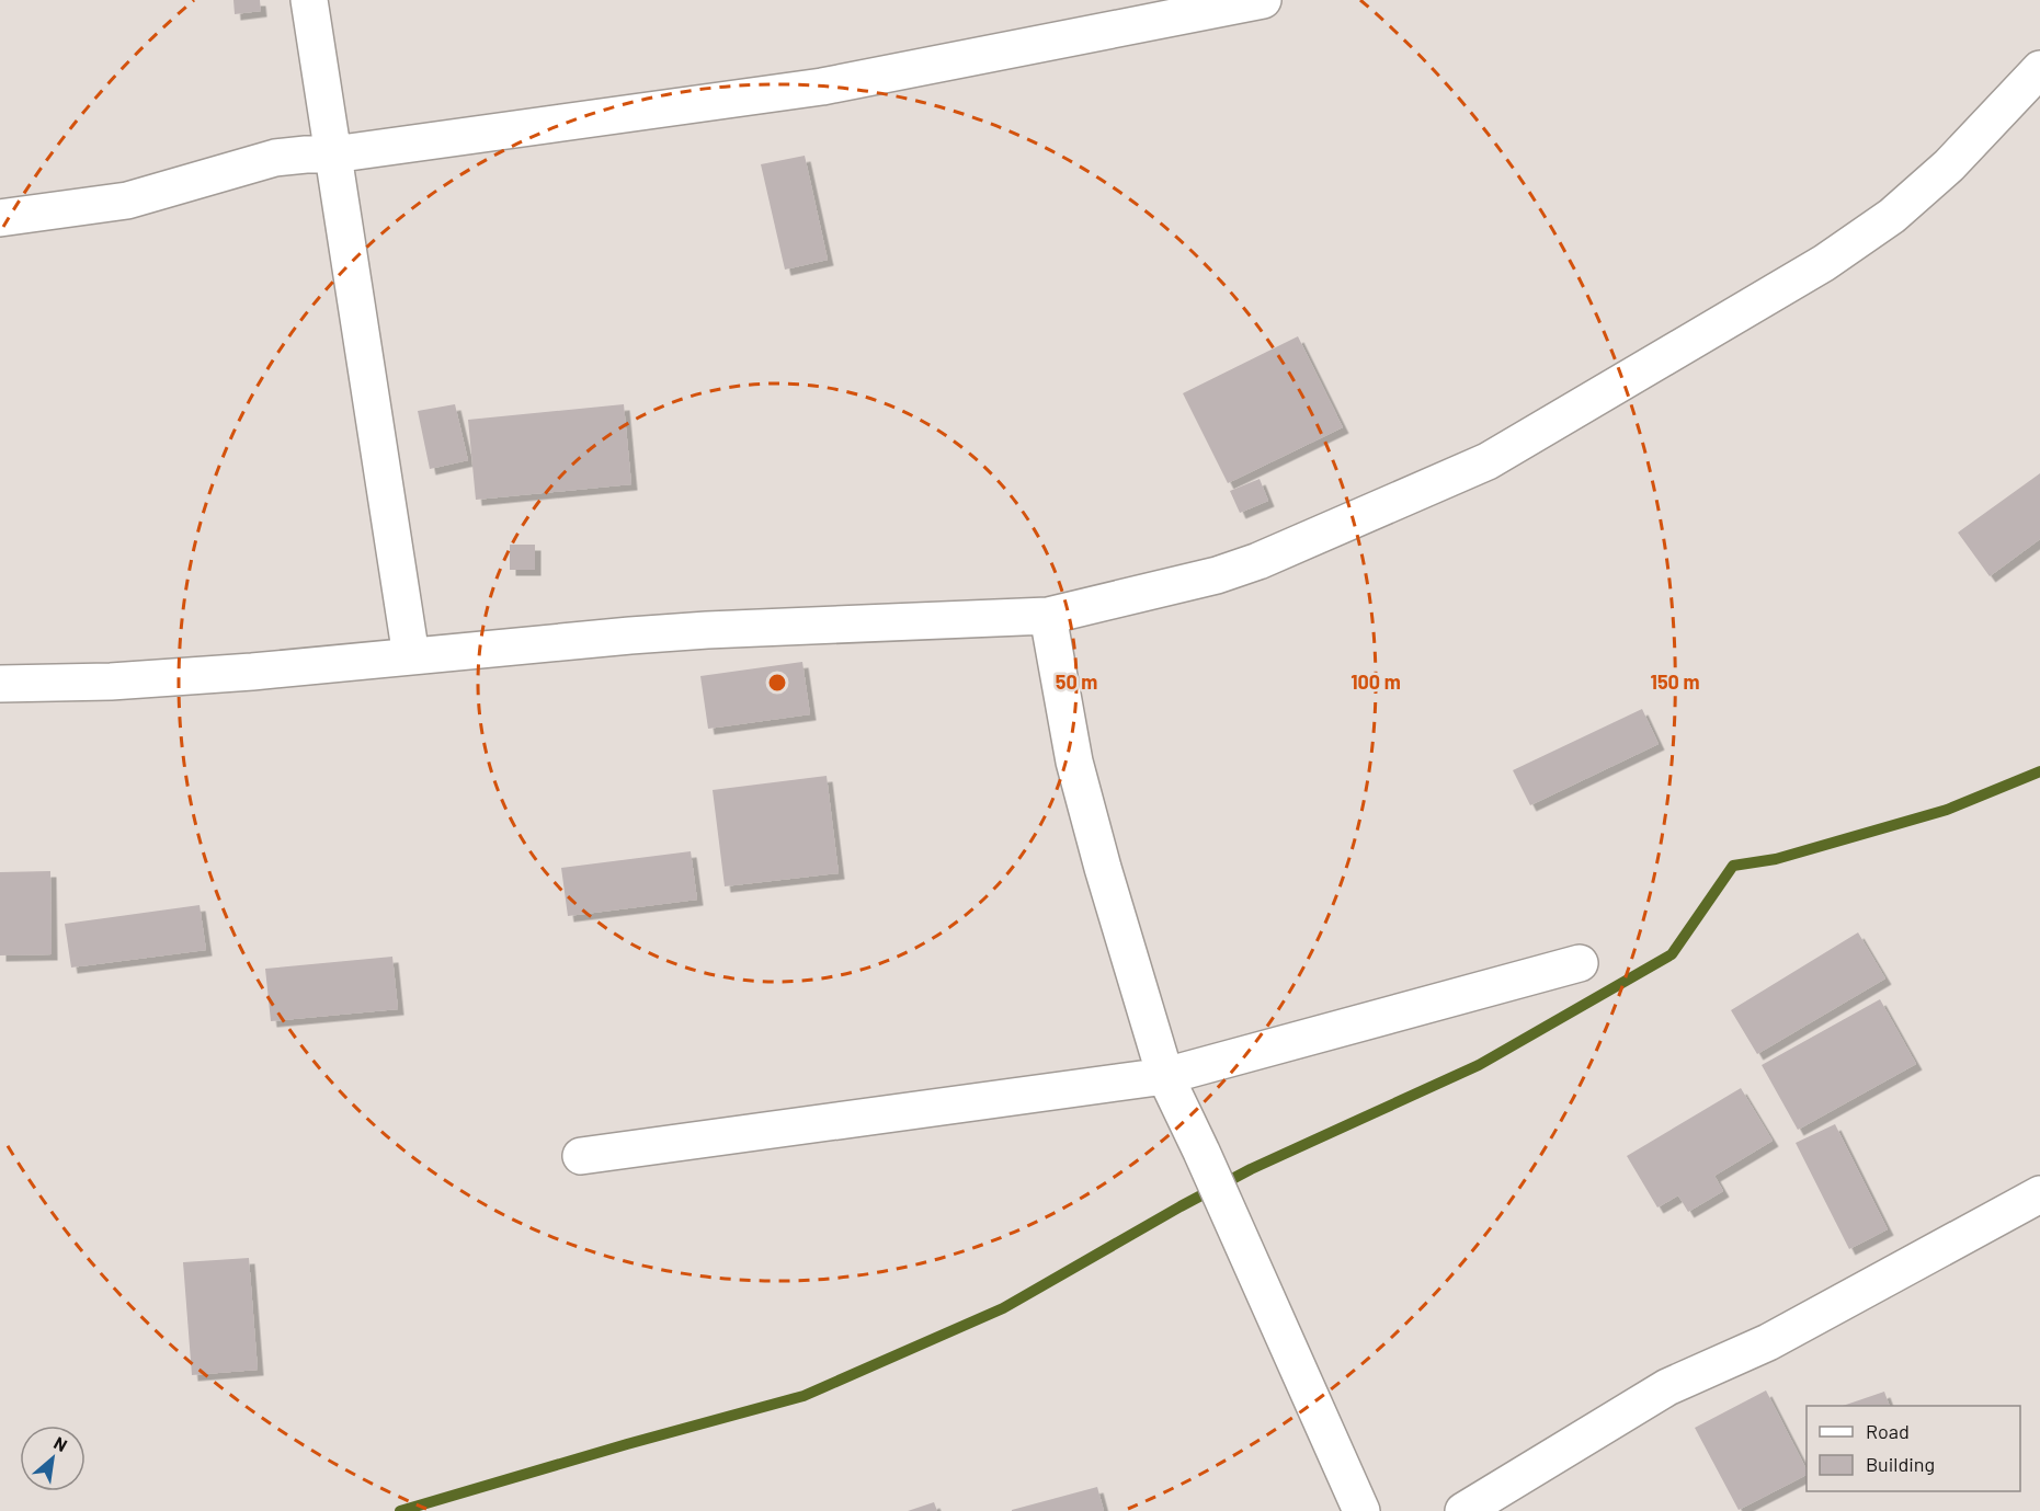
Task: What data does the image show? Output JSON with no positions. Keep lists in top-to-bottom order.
{
  "legend": ["Road", "Building"],
  "north": "top right",
  "rings": ["50 m", "100 m", "150 m"]
}
